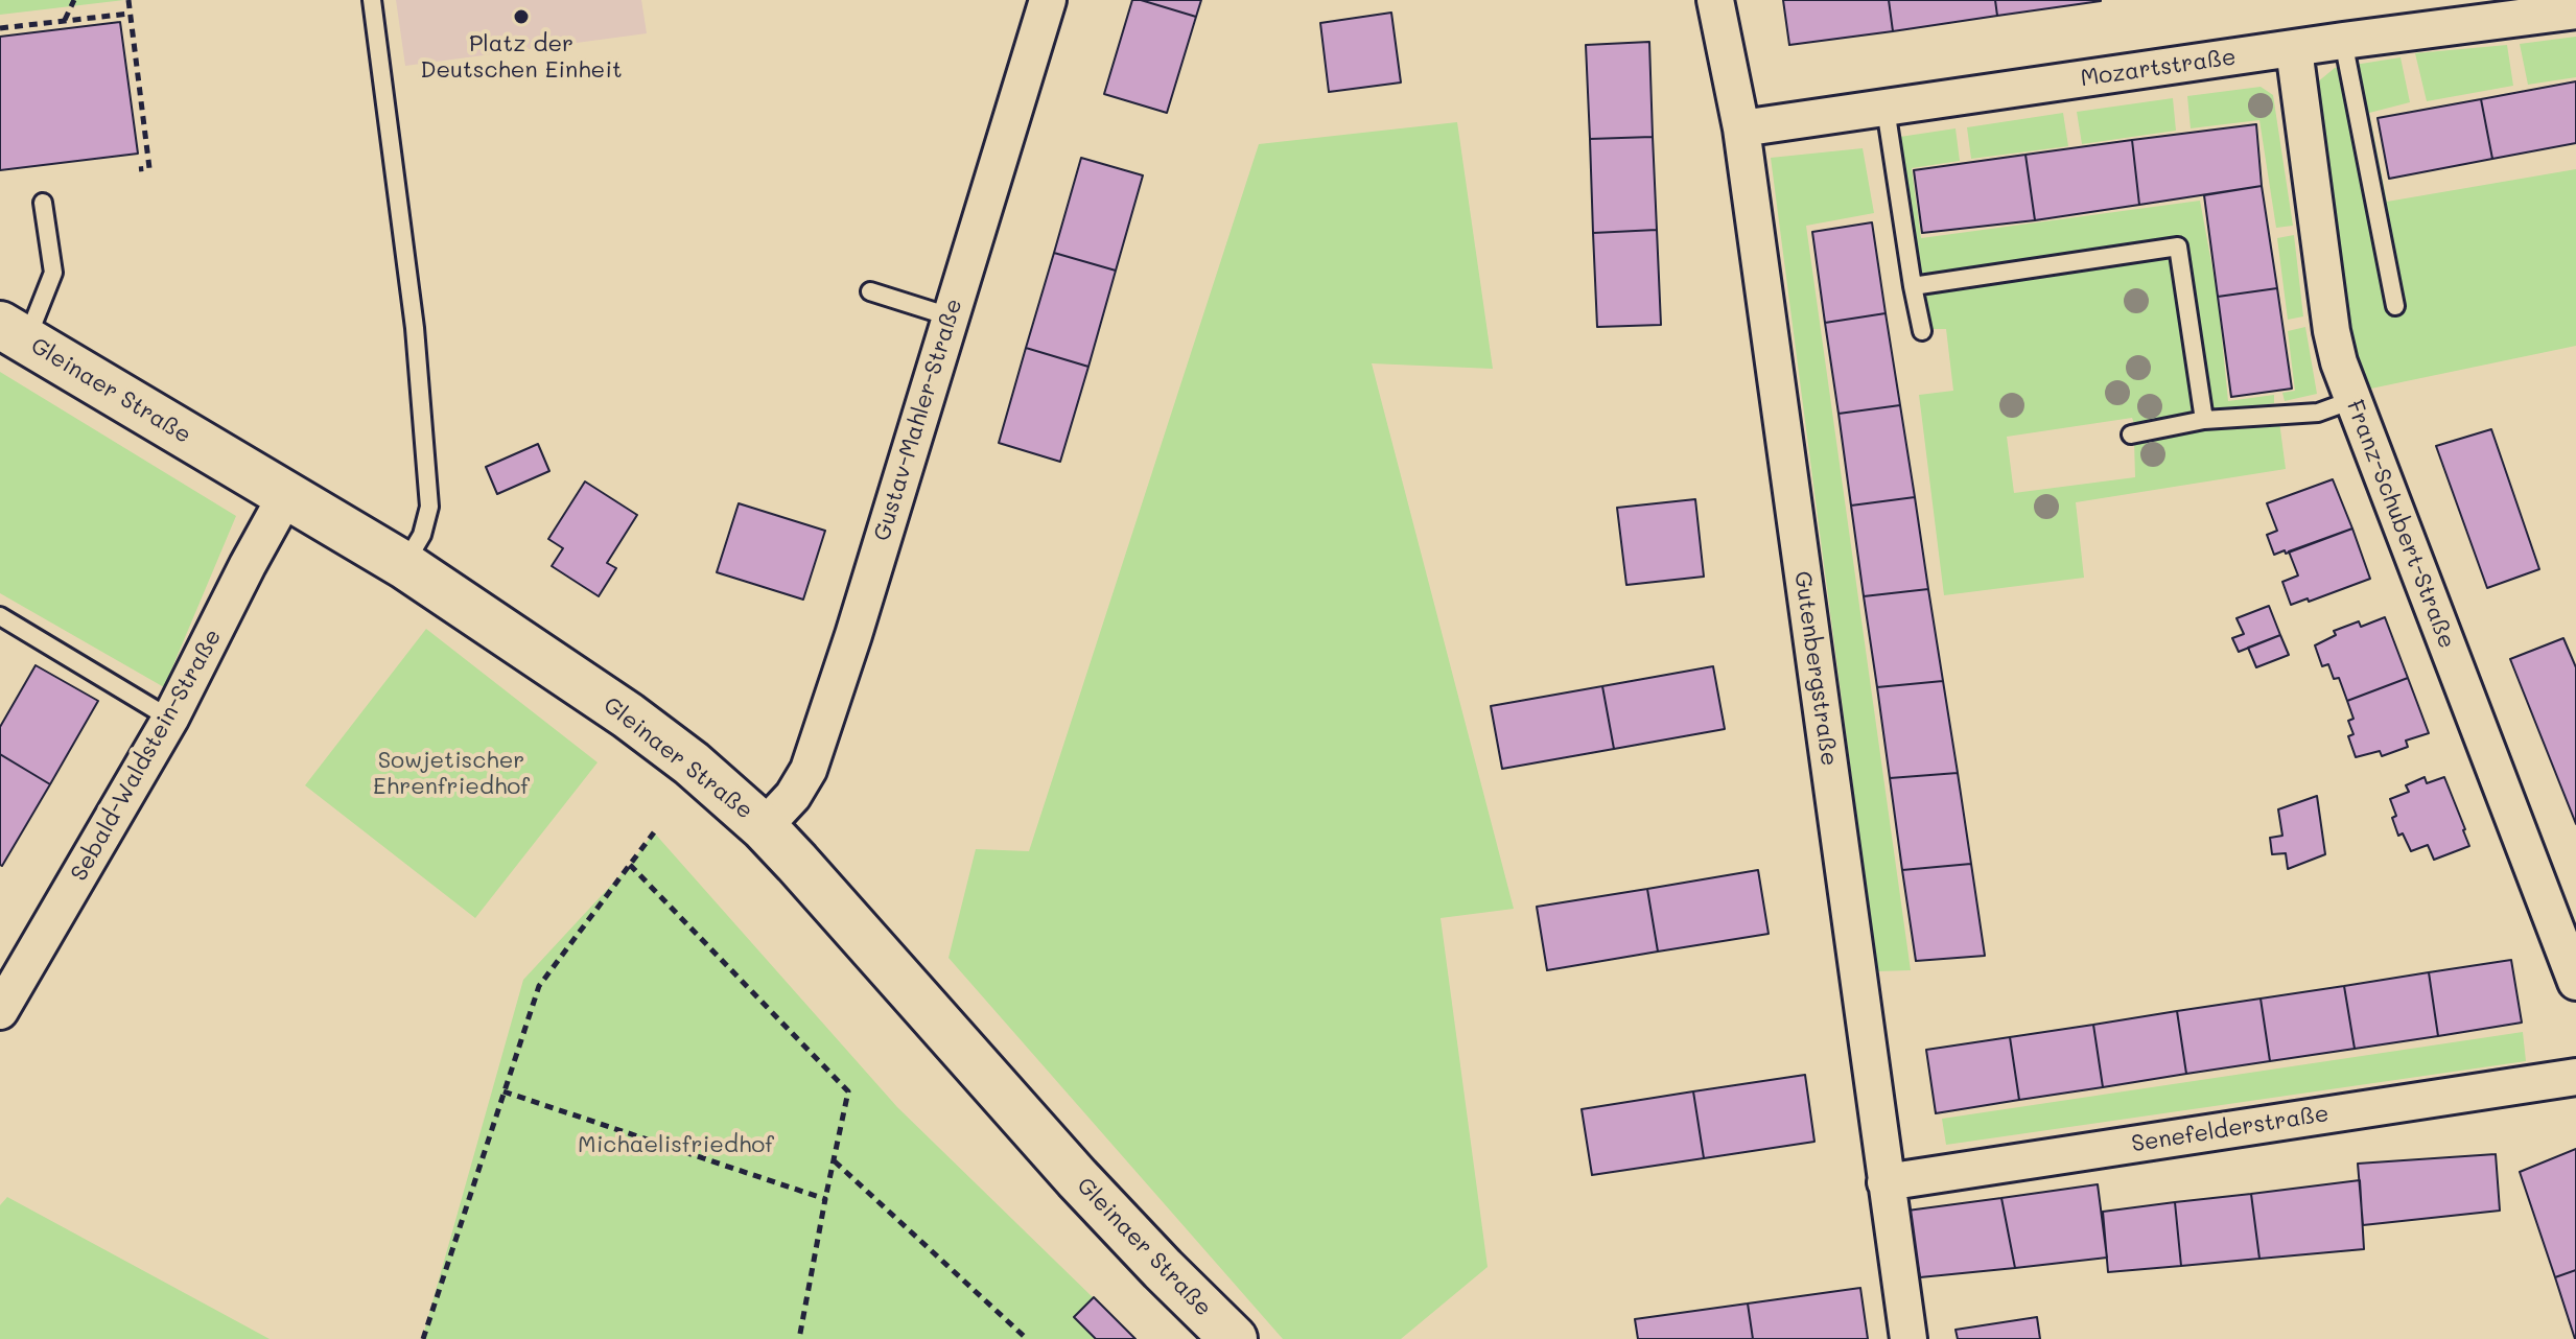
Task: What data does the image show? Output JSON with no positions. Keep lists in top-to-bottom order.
{
  "streets": {
    "street": [
      "Mozartstraße",
      "Gleinaer Straße",
      "Gustav-Mahler-Straße",
      "Franz-Schubert-Straße",
      "Gutenbergstraße",
      "Sebald-Waldstein-Straße",
      "Senefelderstraße"
    ]
  },
  "crossings": [
    ["Mozartstraße", "Franz-Schubert-Straße"],
    ["Mozartstraße", "Gutenbergstraße"],
    ["Gleinaer Straße", "Gustav-Mahler-Straße"],
    ["Gleinaer Straße", "Sebald-Waldstein-Straße"],
    ["Gutenbergstraße", "Senefelderstraße"]
  ],
  "parks": ["Sowjetischer Ehrenfriedhof", "Michaelisfriedhof"],
  "places": ["Platz der Deutschen Einheit"]
}
